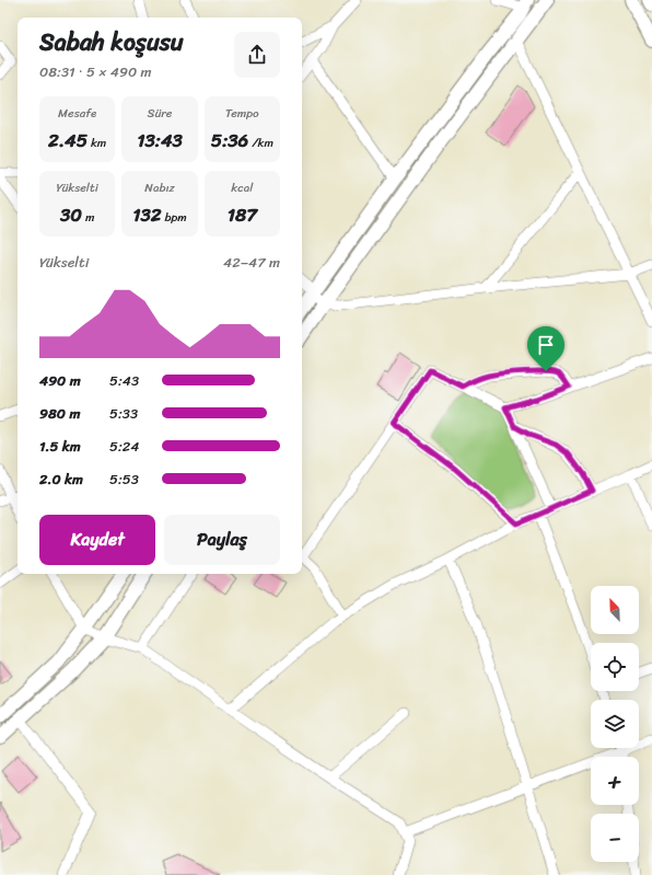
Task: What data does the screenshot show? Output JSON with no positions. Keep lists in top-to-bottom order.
{
  "north": "top left",
  "page": {
    "heading": ["Sabah koşusu", "08:31 · 5 × 490 m"],
    "stats": [
      ["Mesafe", "2.45 km"],
      ["Süre", "13:43"],
      ["Tempo", "5:36 /km"],
      ["Yükselti", "30 m"],
      ["Nabız", "132 bpm"],
      ["kcal", "187"]
    ],
    "chart": ["Yükselti", "42–47 m"],
    "list": [
      {
        "name": "490 m",
        "note": "5:43"
      },
      {
        "name": "980 m",
        "note": "5:33"
      },
      {
        "name": "1.5 km",
        "note": "5:24"
      },
      {
        "name": "2.0 km",
        "note": "5:53"
      }
    ],
    "buttons": ["Kaydet", "Paylaş"],
    "map_buttons": ["+", "−"]
  }
}
